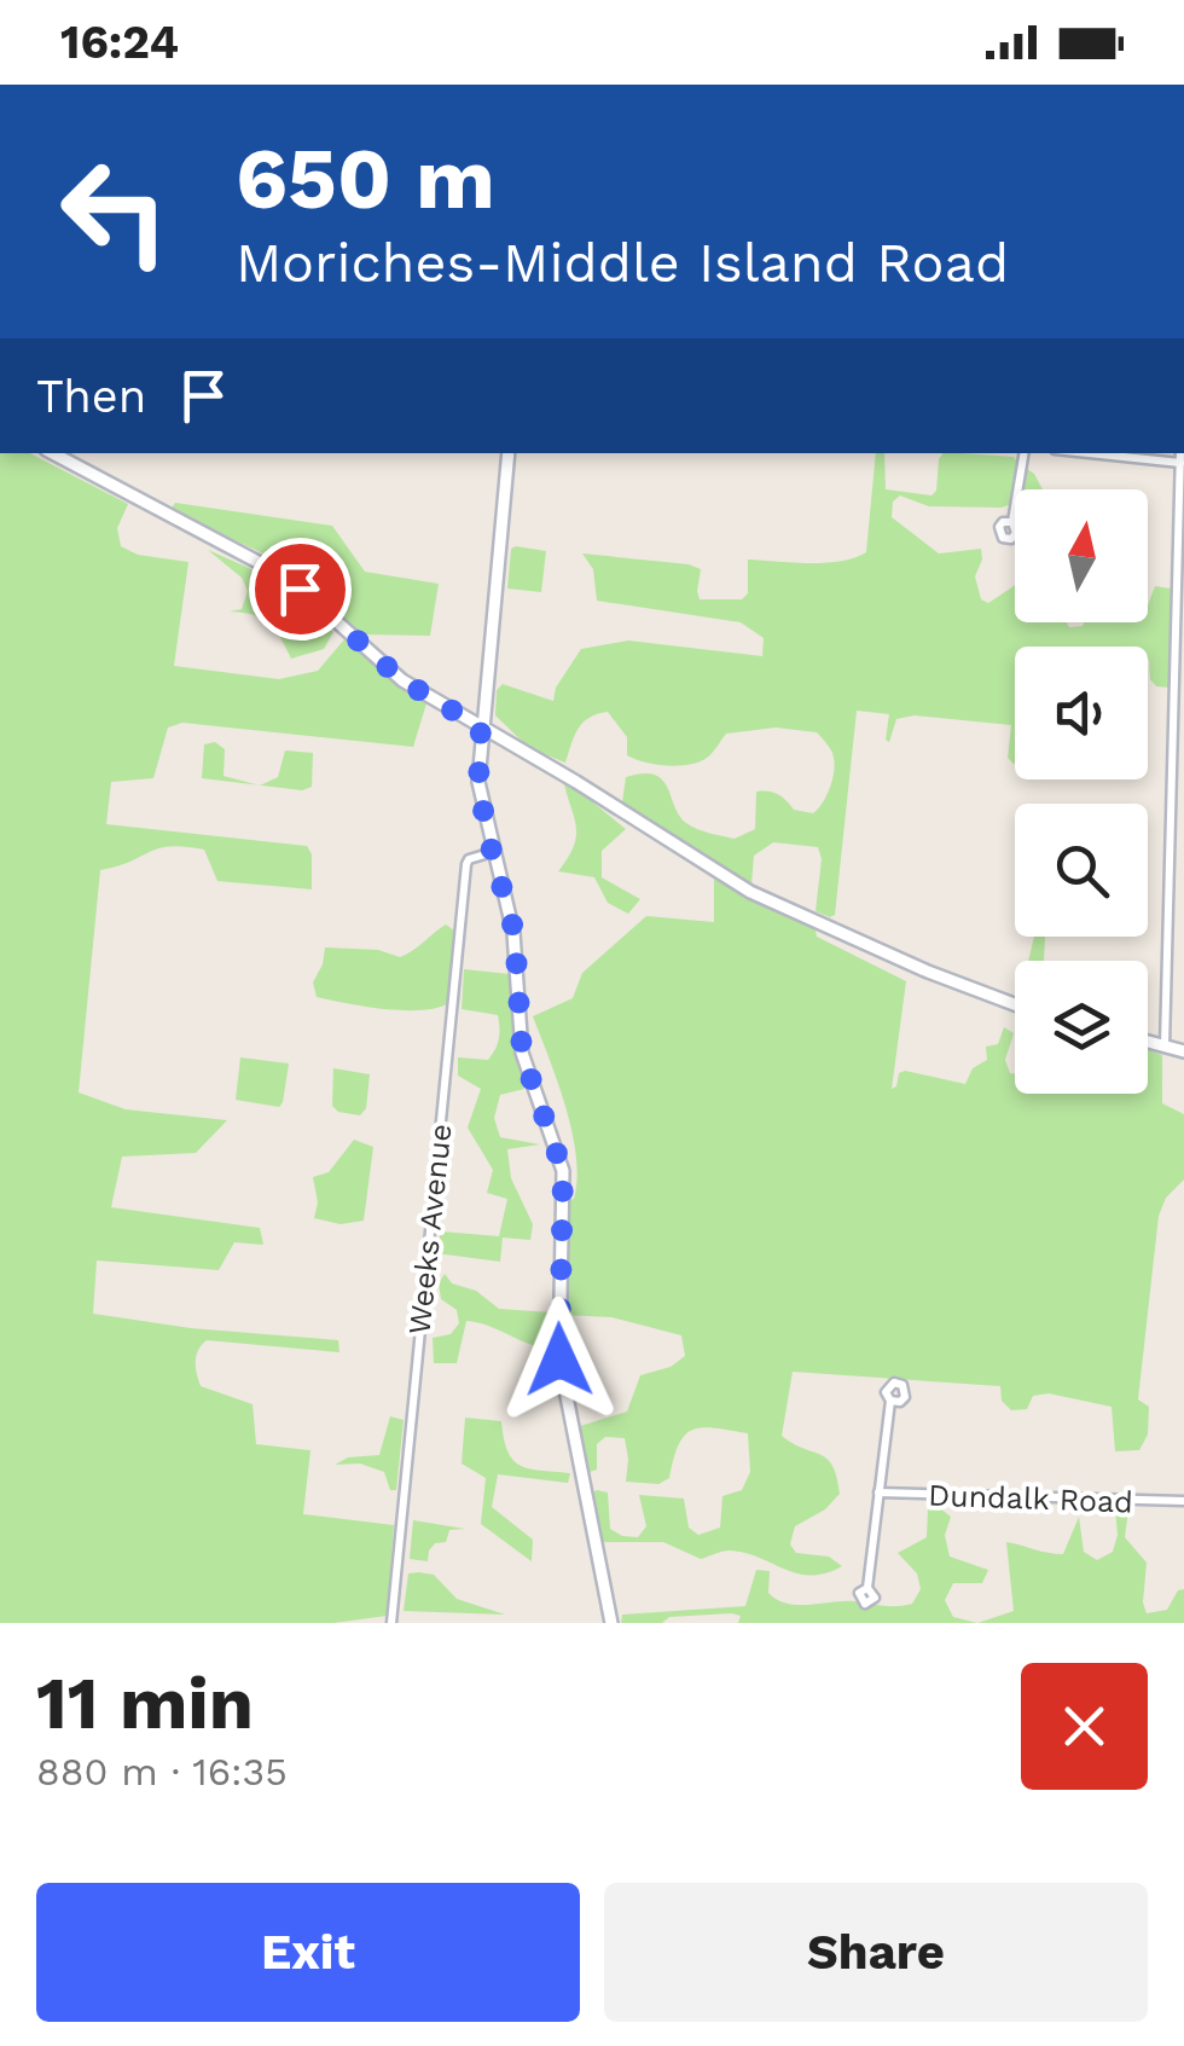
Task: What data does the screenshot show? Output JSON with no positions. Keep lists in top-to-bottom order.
{
  "streets": {
    "street": ["Weeks Avenue", "Dundalk Road"]
  },
  "north": "top",
  "page": {
    "status": "16:24",
    "turn": ["650 m", "Moriches-Middle Island Road"],
    "then": "Then",
    "heading": ["11 min", "880 m · 16:35"],
    "buttons": ["Exit", "Share"]
  }
}
